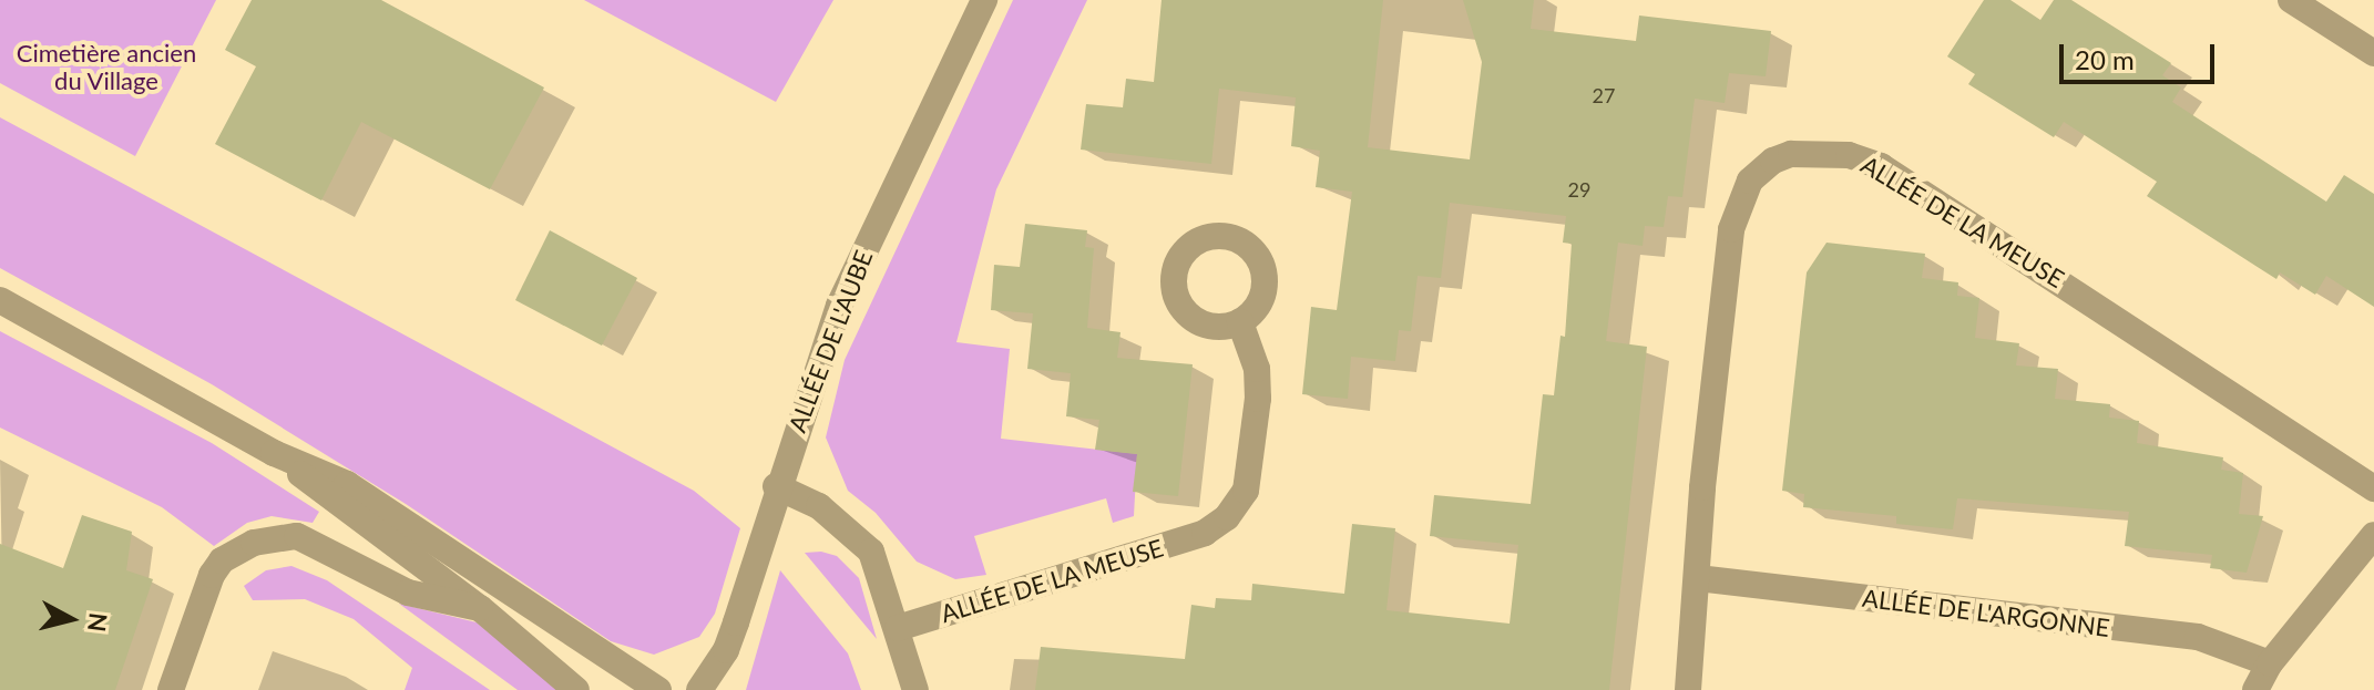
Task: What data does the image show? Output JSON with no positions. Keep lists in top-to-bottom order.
{
  "streets": {
    "street": ["ALLÉE DE LA MEUSE", "ALLÉE DE L'AUBE", "ALLÉE DE L'ARGONNE"]
  },
  "crossings": [
    ["ALLÉE DE LA MEUSE", "ALLÉE DE L'ARGONNE"]
  ],
  "parks": ["Cimetière ancien du Village"],
  "house_numbers": ["27", "29"],
  "scale_bar": "20 m",
  "north": "right"
}
